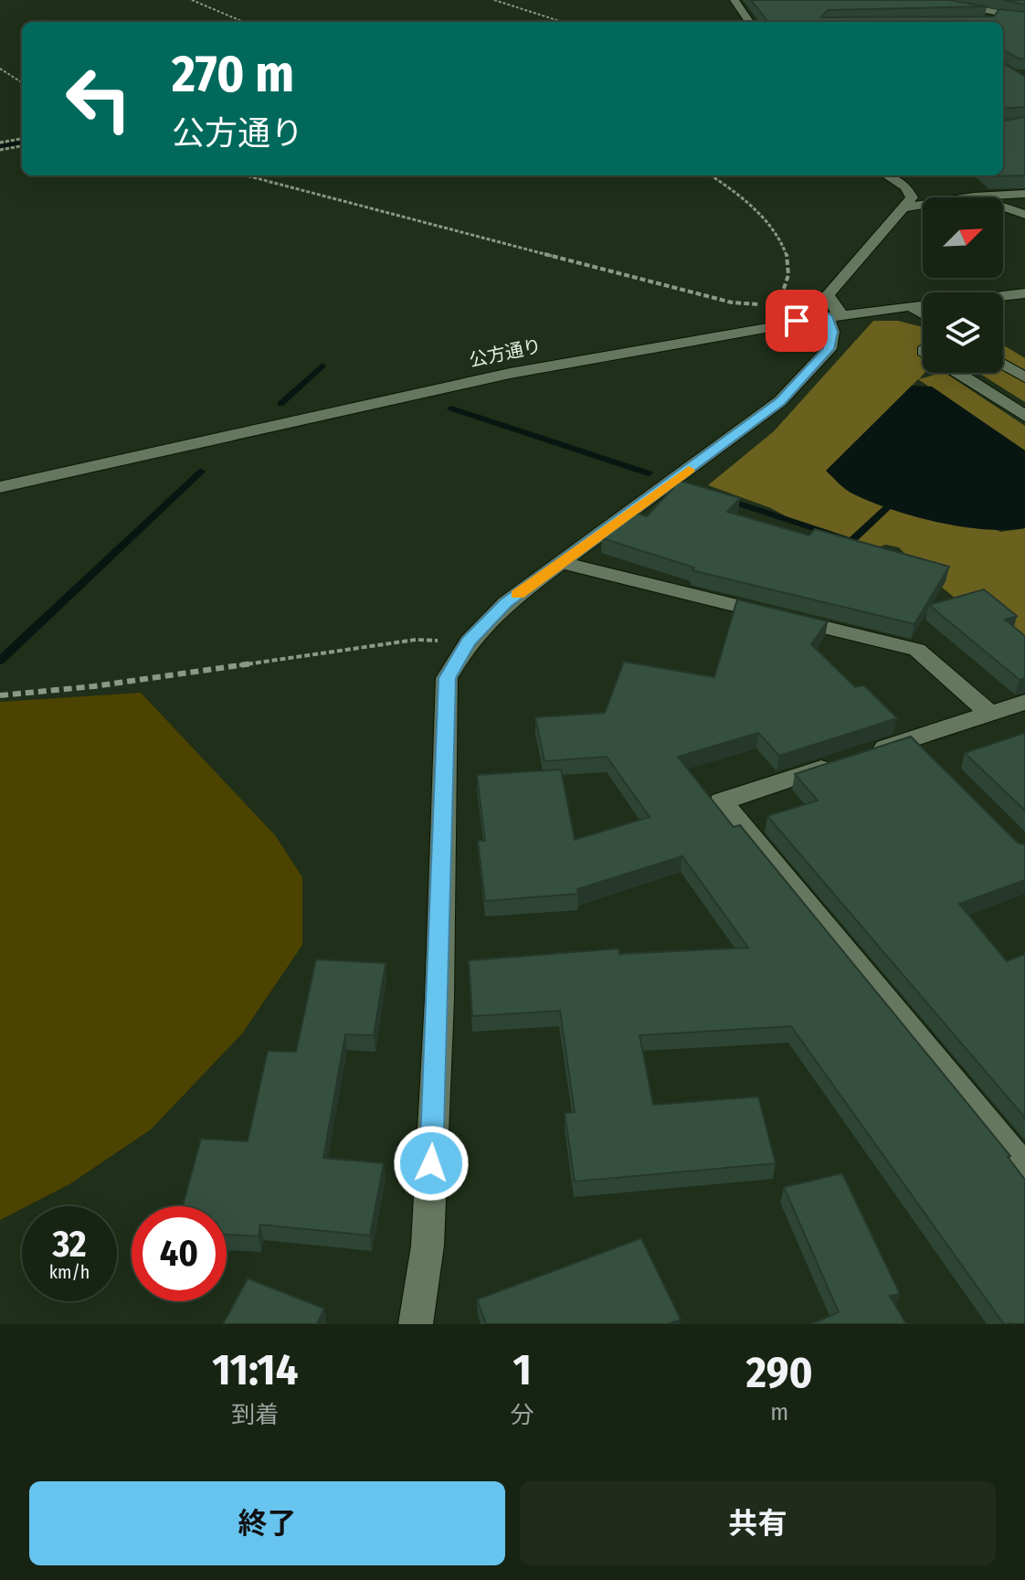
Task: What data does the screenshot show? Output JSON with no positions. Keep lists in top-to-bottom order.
{
  "streets": {
    "street": ["公方通り"]
  },
  "north": "top right",
  "page": {
    "turn": ["270 m", "公方通り"],
    "speed": "32 km/h",
    "limit": "40",
    "eta": [
      "11:14",
      "到着",
      "1",
      "分",
      "290",
      "m"
    ],
    "buttons": ["終了", "共有"]
  }
}
